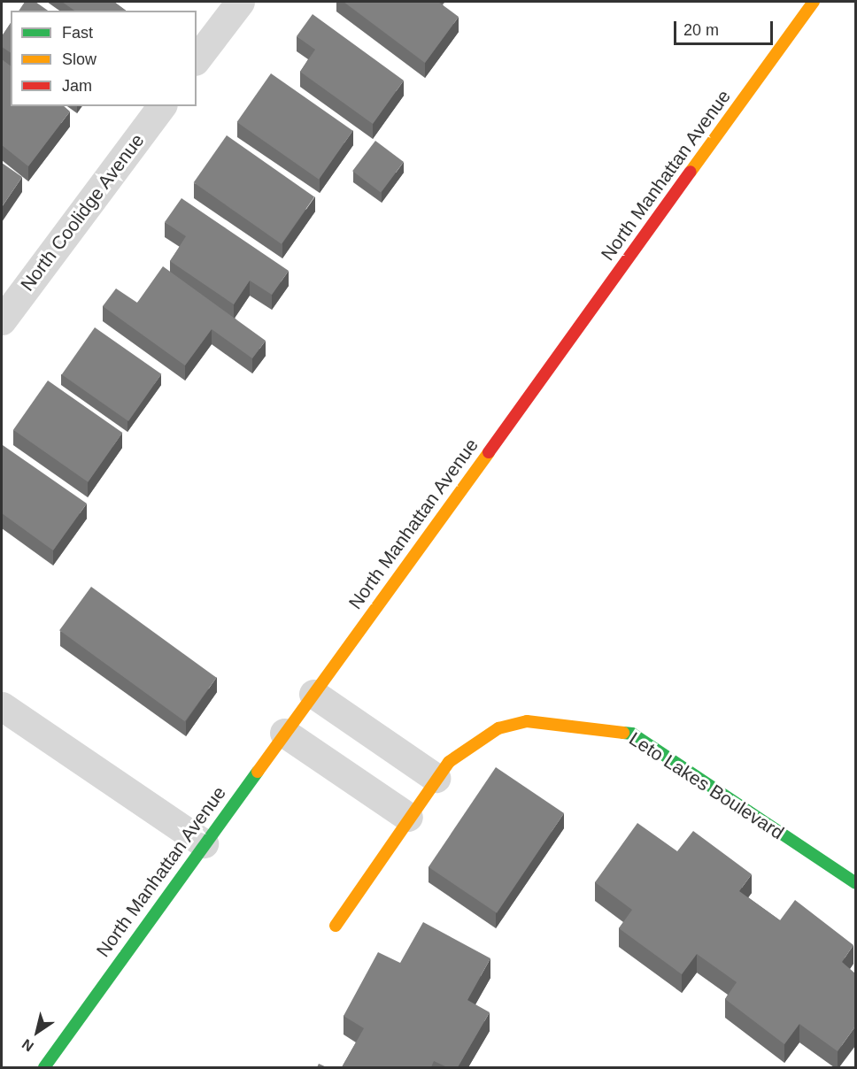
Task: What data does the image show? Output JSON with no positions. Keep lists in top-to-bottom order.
{
  "streets": {
    "street": ["North Manhattan Avenue", "North Coolidge Avenue", "Leto Lakes Boulevard"]
  },
  "legend": ["Fast", "Slow", "Jam"],
  "scale_bar": "20 m",
  "north": "bottom left"
}
